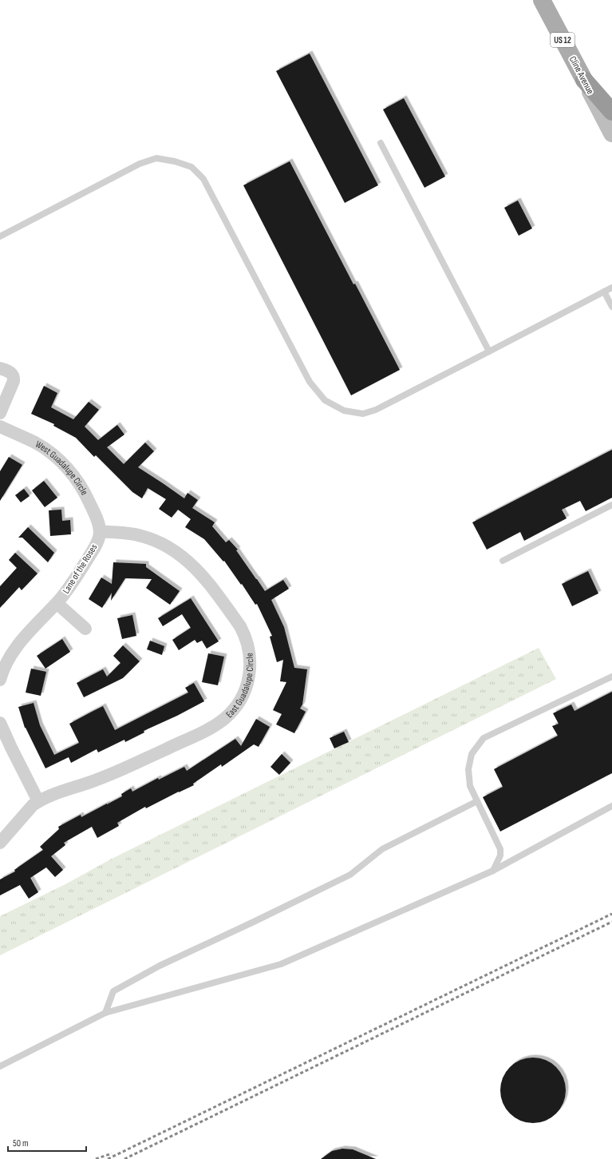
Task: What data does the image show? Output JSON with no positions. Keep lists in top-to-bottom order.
{
  "streets": {
    "highway": ["US 12"],
    "main road": ["Cline Avenue"],
    "street": ["West Guadalupe Circle", "Lane of the Roses", "East Guadalupe Circle"]
  },
  "crossings": [
    ["US 12", "Cline Avenue"],
    ["West Guadalupe Circle", "Lane of the Roses"],
    ["West Guadalupe Circle", "East Guadalupe Circle"],
    ["Lane of the Roses", "East Guadalupe Circle"]
  ],
  "scale_bar": "50 m"
}
